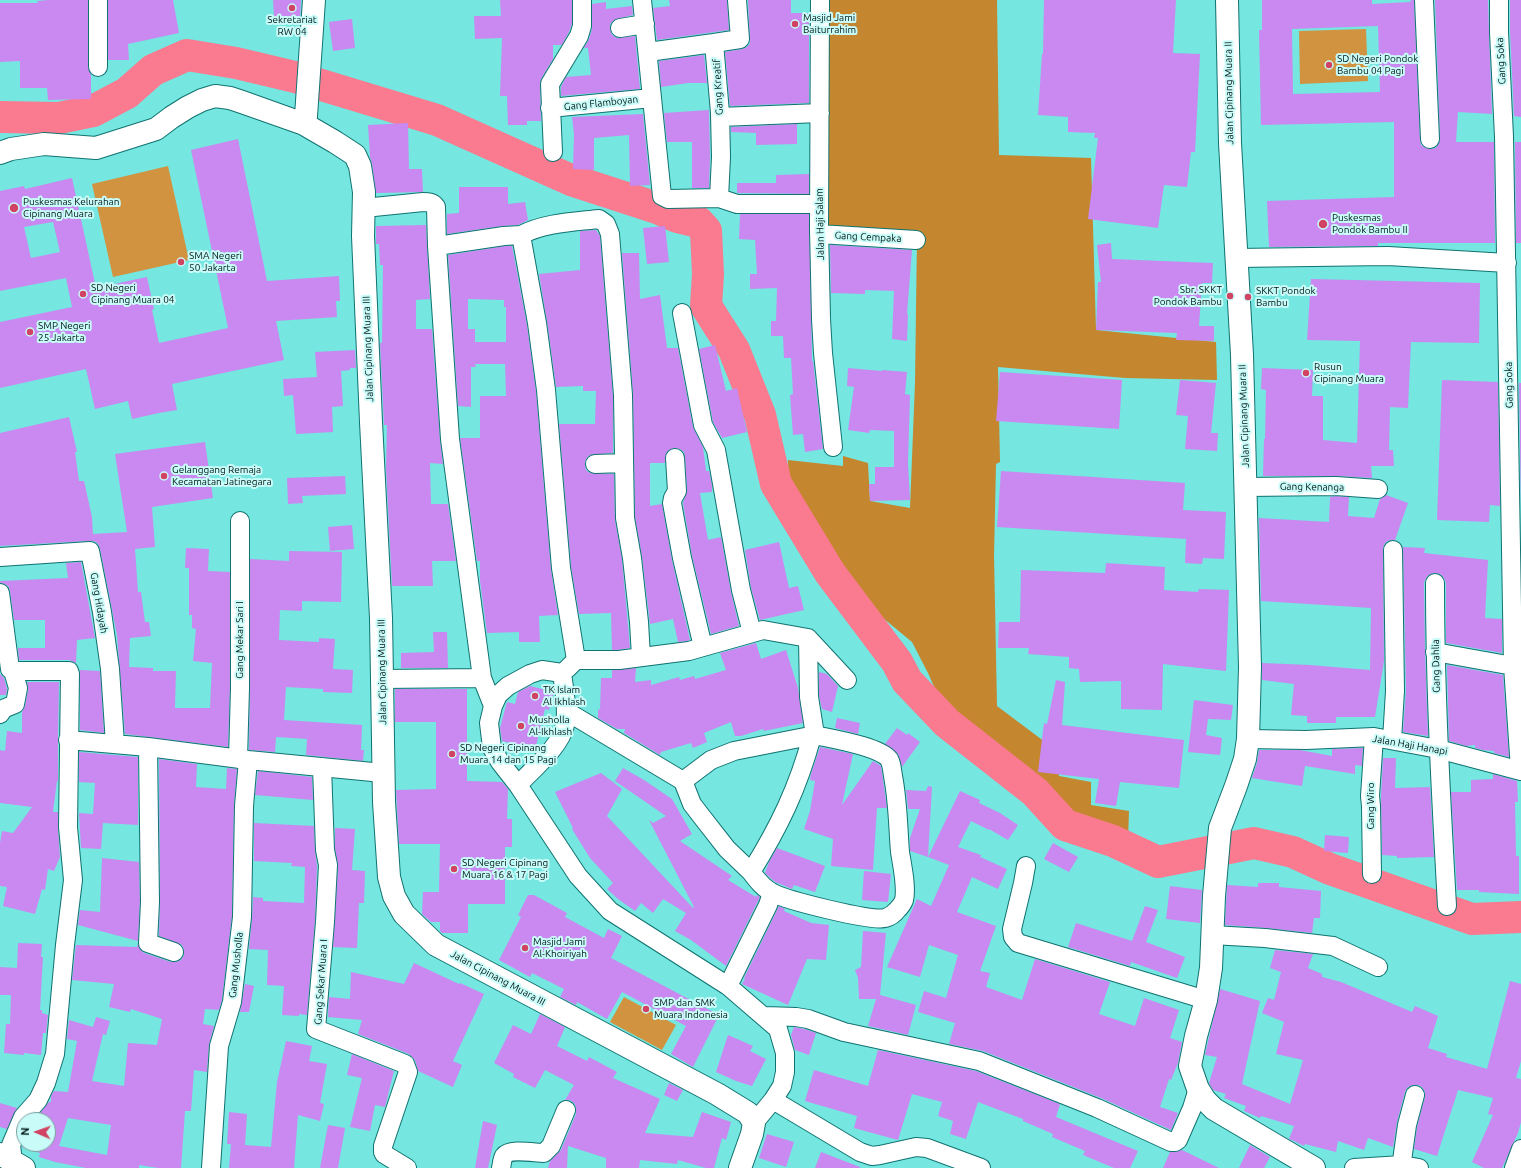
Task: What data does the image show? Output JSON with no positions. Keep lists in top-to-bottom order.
{
  "streets": {
    "street": [
      "Gang Soka",
      "Gang Kreatif",
      "Jalan Cipinang Muara II",
      "Gang Flamboyan",
      "Jalan Haji Salam",
      "Gang Cempaka",
      "Jalan Cipinang Muara III",
      "Gang Kenanga",
      "Gang Hidayah",
      "Gang Mekar Sari I",
      "Gang Dahlia",
      "Jalan Haji Hanapi",
      "Gang Wiro",
      "Gang Musholla",
      "Gang Sekar Muara I"
    ]
  },
  "crossings": [
    ["Gang Soka", "Jalan Haji Hanapi"],
    ["Jalan Cipinang Muara II", "Gang Kenanga"],
    ["Jalan Cipinang Muara II", "Jalan Haji Hanapi"],
    ["Jalan Haji Salam", "Gang Cempaka"],
    ["Gang Mekar Sari I", "Gang Musholla"],
    ["Gang Dahlia", "Jalan Haji Hanapi"],
    ["Jalan Haji Hanapi", "Gang Wiro"]
  ],
  "places": [
    "Sekretariat RW 04",
    "Masjid Jami Baiturrahim",
    "SD Negeri Pondok Bambu 04 Pagi",
    "Puskesmas Kelurahan Cipinang Muara",
    "Puskesmas Pondok Bambu II",
    "SMA Negeri 50 Jakarta",
    "SD Negeri Cipinang Muara 04",
    "Sbr. SKKT Pondok Bambu",
    "SKKT Pondok Bambu",
    "SMP Negeri 25 Jakarta",
    "Rusun Cipinang Muara",
    "Gelanggang Remaja Kecamatan Jatinegara",
    "TK Islam Al Ikhlash",
    "Musholla Al-Ikhlash",
    "SD Negeri Cipinang Muara 14 dan 15 Pagi",
    "SD Negeri Cipinang Muara 16 & 17 Pagi",
    "Masjid Jami Al-Khoiriyah",
    "SMP dan SMK Muara Indonesia"
  ],
  "north": "left"
}
